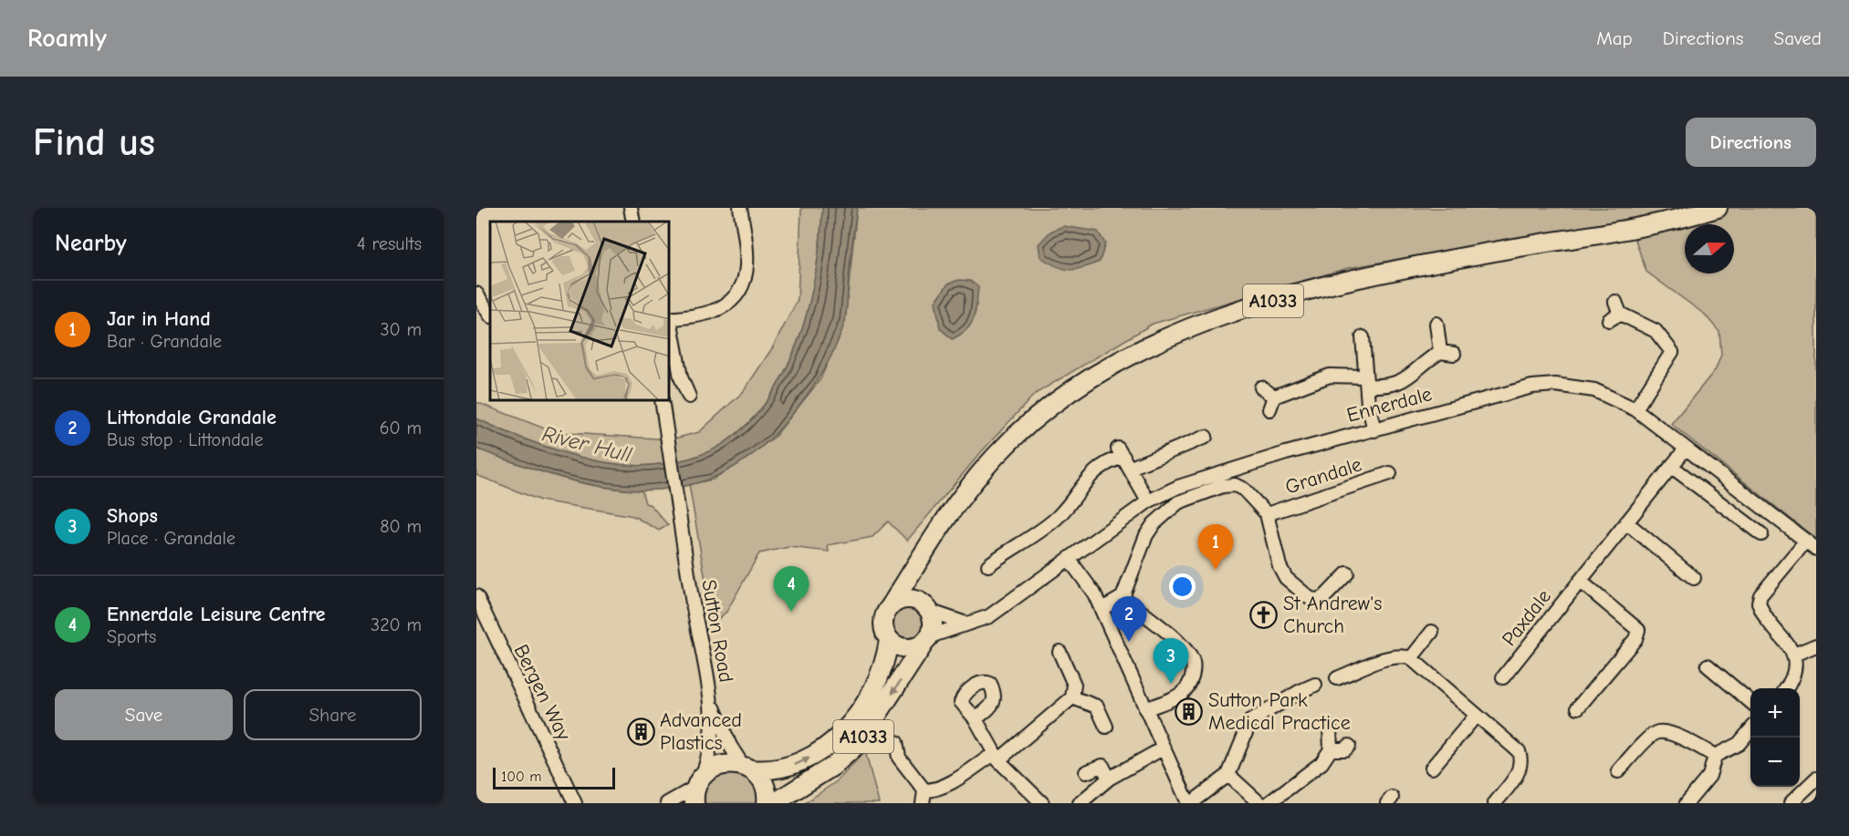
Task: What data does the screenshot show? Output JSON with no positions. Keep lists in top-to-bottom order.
{
  "streets": {
    "highway": ["A1033"],
    "street": [
      "Ennerdale",
      "Grandale",
      "Paxdale",
      "Sutton Road",
      "Bergen Way"
    ]
  },
  "crossings": [
    ["A1033", "Ennerdale"],
    ["Ennerdale", "Paxdale"]
  ],
  "water": ["River Hull"],
  "places": {
    "church": ["St Andrew's Church"],
    "building": ["Sutton Park Medical Practice", "Advanced Plastics"]
  },
  "scale_bar": "100 m",
  "north": "right",
  "page": {
    "header": "Roamly",
    "nav": ["Map", "Directions", "Saved"],
    "buttons": [
      "Directions",
      ["Save", "Share"]
    ],
    "title": "Find us",
    "heading": ["Nearby", "4 results"],
    "list": [
      {
        "mark": "1",
        "name": "Jar in Hand",
        "note": "Bar · Grandale",
        "value": "30 m"
      },
      {
        "mark": "2",
        "name": "Littondale Grandale",
        "note": "Bus stop · Littondale",
        "value": "60 m"
      },
      {
        "mark": "3",
        "name": "Shops",
        "note": "Place · Grandale",
        "value": "80 m"
      },
      {
        "mark": "4",
        "name": "Ennerdale Leisure Centre",
        "note": "Sports",
        "value": "320 m"
      }
    ],
    "pins": [
      "1",
      "4",
      "2",
      "3"
    ],
    "map_buttons": ["+", "−"],
    "scale": "100 m"
  }
}
